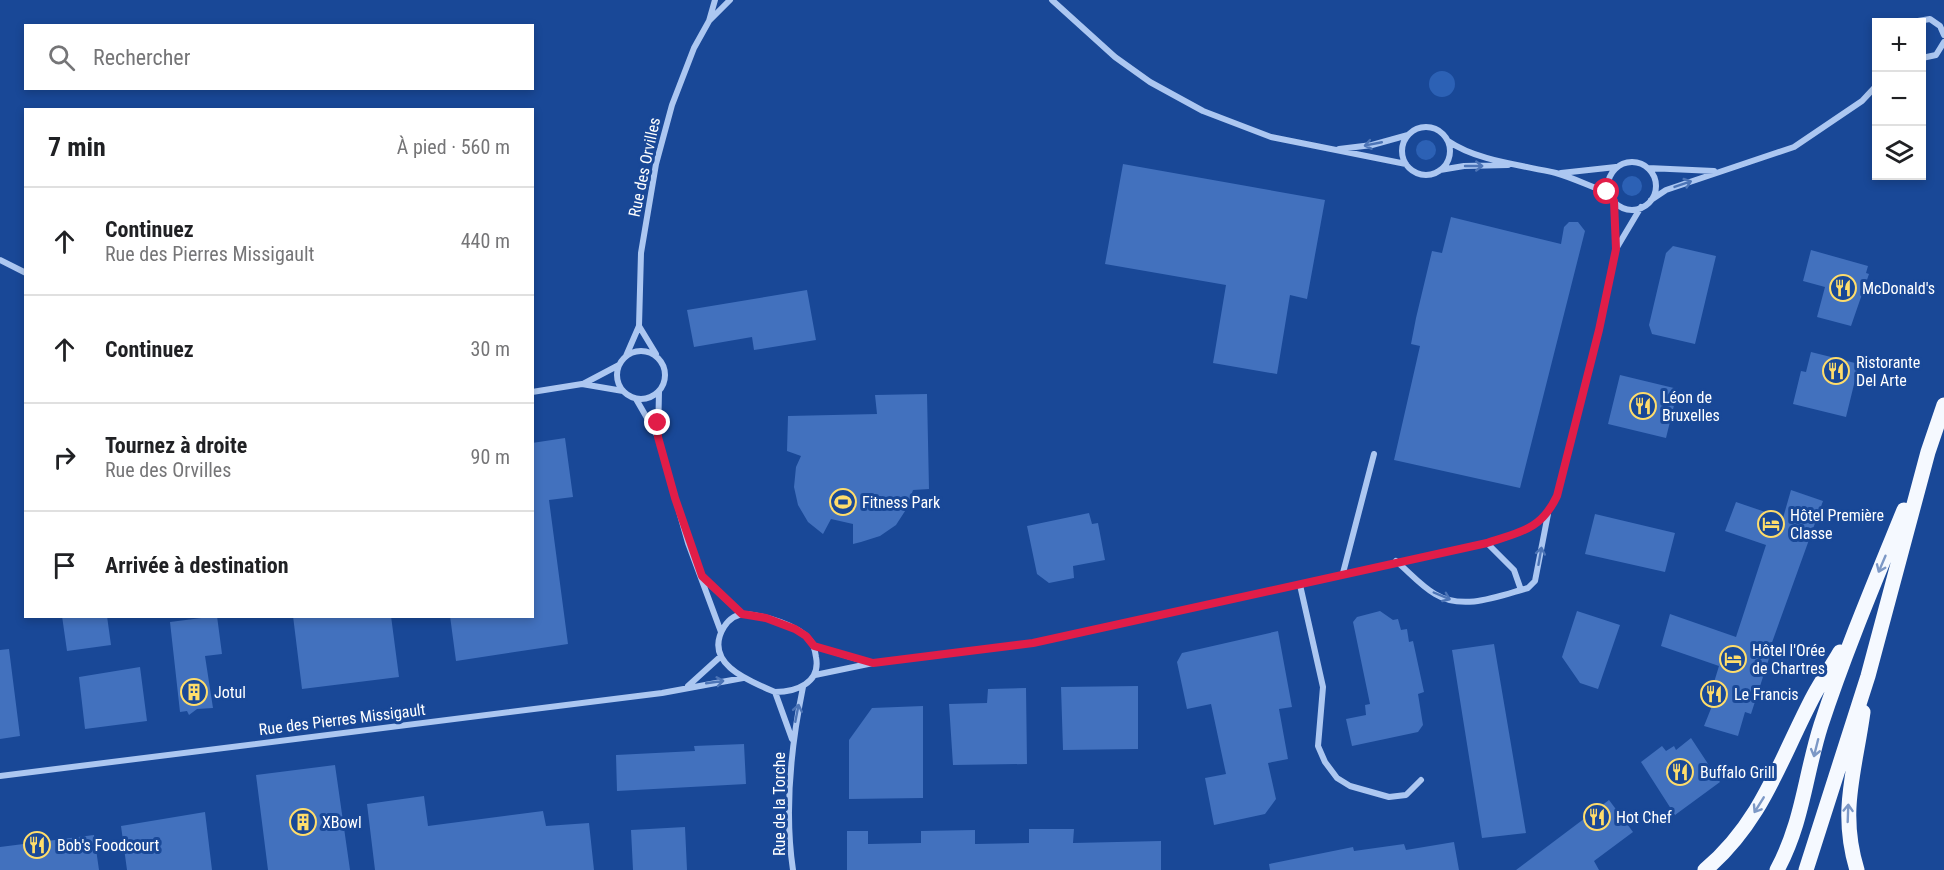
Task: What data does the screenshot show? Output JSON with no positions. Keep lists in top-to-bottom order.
{
  "streets": {
    "street": ["Rue des Orvilles", "Rue des Pierres Missigault", "Rue de la Torche"]
  },
  "places": {
    "restaurant": [
      "McDonald's",
      "Ristorante Del Arte",
      "Léon de Bruxelles",
      "Le Francis",
      "Buffalo Grill",
      "Hot Chef",
      "Bob's Foodcourt"
    ],
    "sports": ["Fitness Park"],
    "hotel": ["Hôtel Première Classe", "Hôtel l'Orée de Chartres"],
    "building": ["Jotul", "XBowl"]
  },
  "page": {
    "map_buttons": ["+", "−"],
    "search": "Rechercher",
    "heading": ["7 min", "À pied · 560 m"],
    "list": [
      ["Continuez", "Rue des Pierres Missigault", "440 m"],
      ["Continuez", "30 m"],
      ["Tournez à droite", "Rue des Orvilles", "90 m"],
      "Arrivée à destination"
    ]
  }
}
